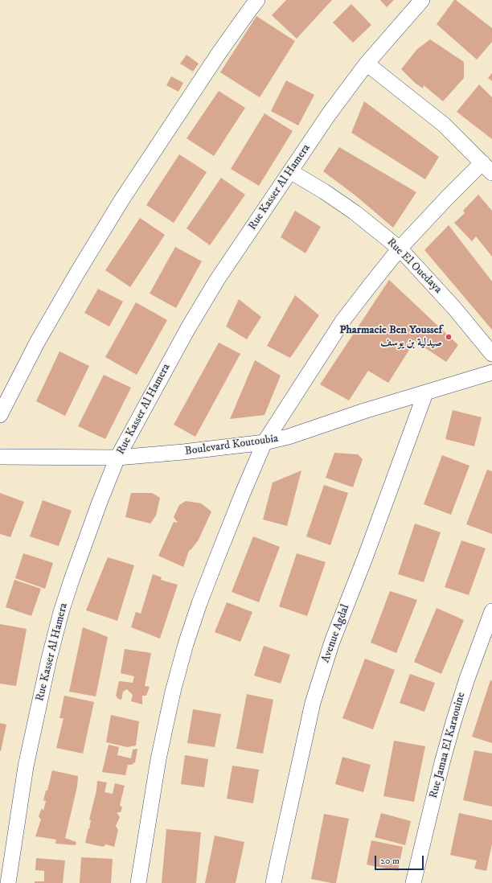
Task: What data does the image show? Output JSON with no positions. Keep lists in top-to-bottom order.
{
  "streets": {
    "street": [
      "Rue Kasser Al Hamera",
      "Rue El Ouedaya",
      "Boulevard Koutoubia",
      "Avenue Agdal",
      "Rue Jamaa El Karaouine"
    ]
  },
  "crossings": [
    ["Rue Kasser Al Hamera", "Rue El Ouedaya"],
    ["Rue Kasser Al Hamera", "Boulevard Koutoubia"],
    ["Boulevard Koutoubia", "Avenue Agdal"]
  ],
  "places": ["Pharmacie Ben Youssef صيدلية بن يوسف"],
  "scale_bar": "20 m"
}
